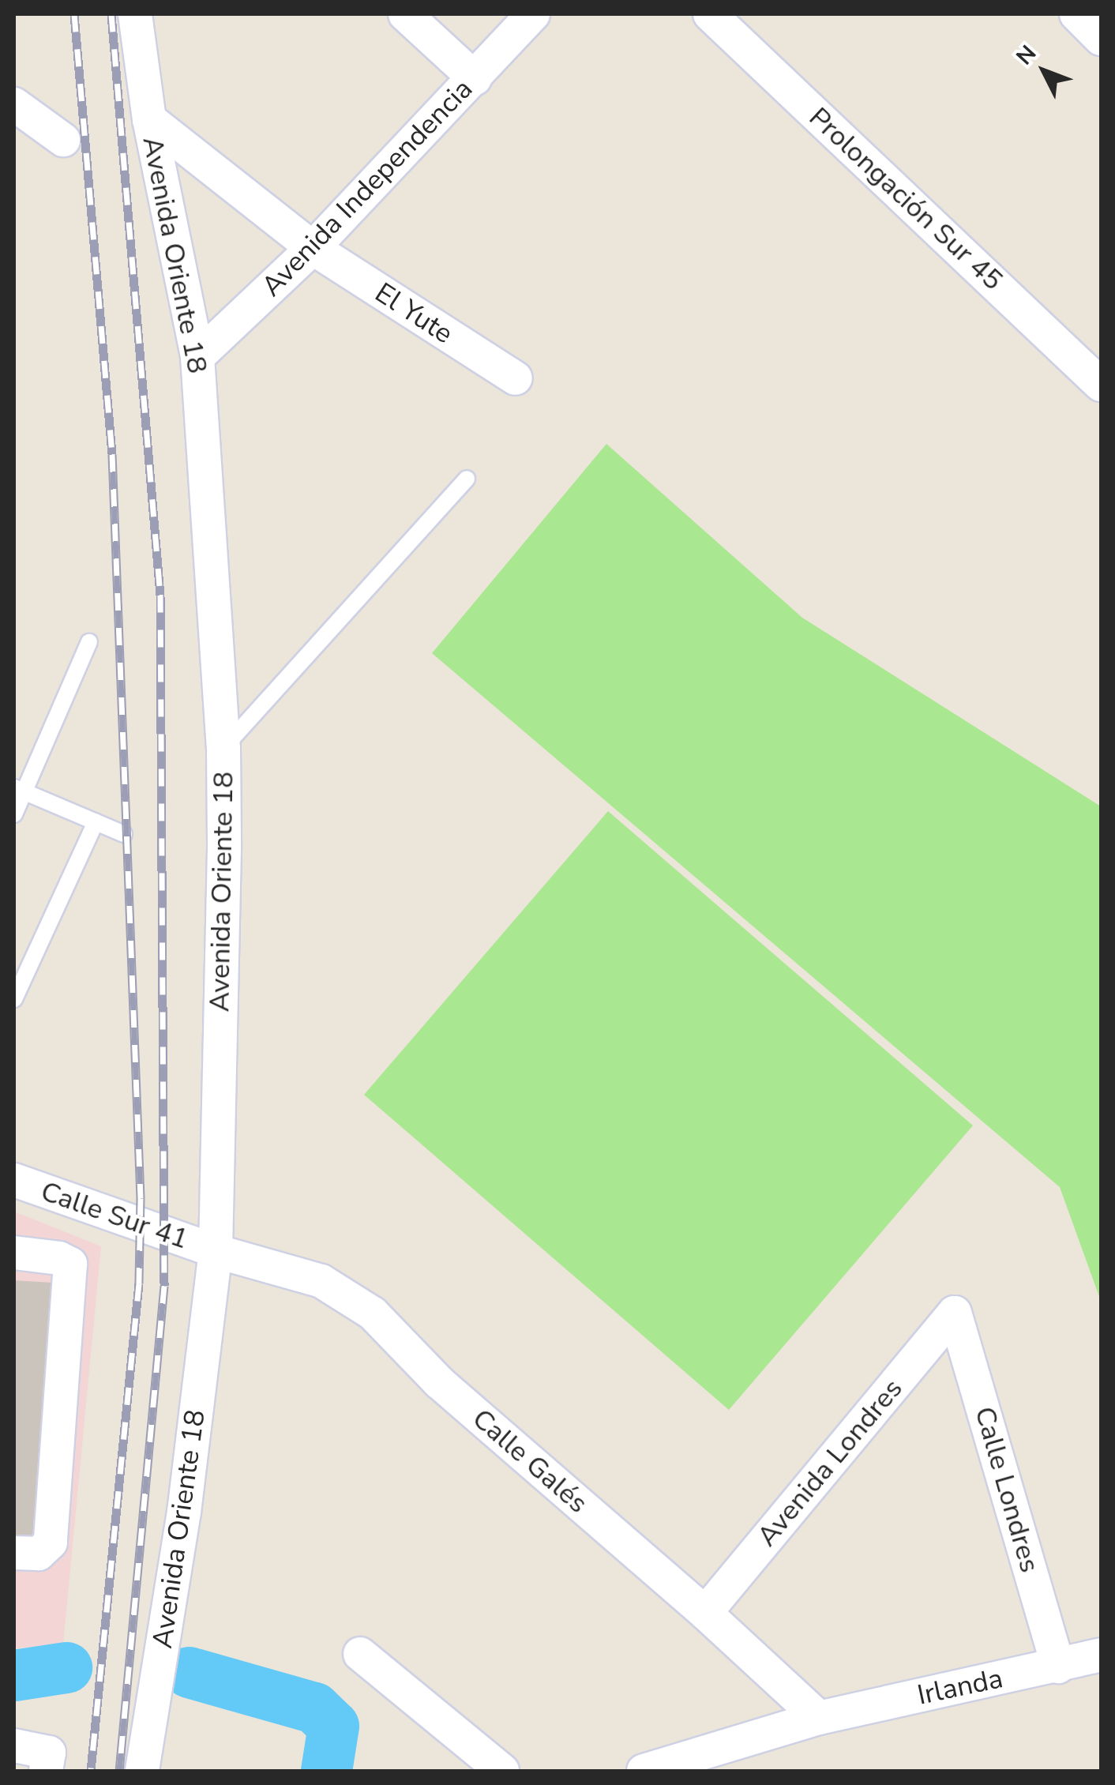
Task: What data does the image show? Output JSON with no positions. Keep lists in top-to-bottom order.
{
  "streets": {
    "street": [
      "Avenida Independencia",
      "Prolongación Sur 45",
      "Avenida Oriente 18",
      "El Yute",
      "Calle Sur 41",
      "Calle Galés",
      "Avenida Londres",
      "Calle Londres",
      "Irlanda"
    ]
  },
  "crossings": [
    ["Avenida Independencia", "Avenida Oriente 18"],
    ["Avenida Independencia", "El Yute"],
    ["Avenida Oriente 18", "El Yute"],
    ["Avenida Oriente 18", "Calle Sur 41"],
    ["Avenida Oriente 18", "Calle Galés"],
    ["Calle Sur 41", "Calle Galés"],
    ["Calle Galés", "Avenida Londres"],
    ["Calle Galés", "Irlanda"],
    ["Avenida Londres", "Calle Londres"],
    ["Calle Londres", "Irlanda"]
  ],
  "north": "top left"
}
